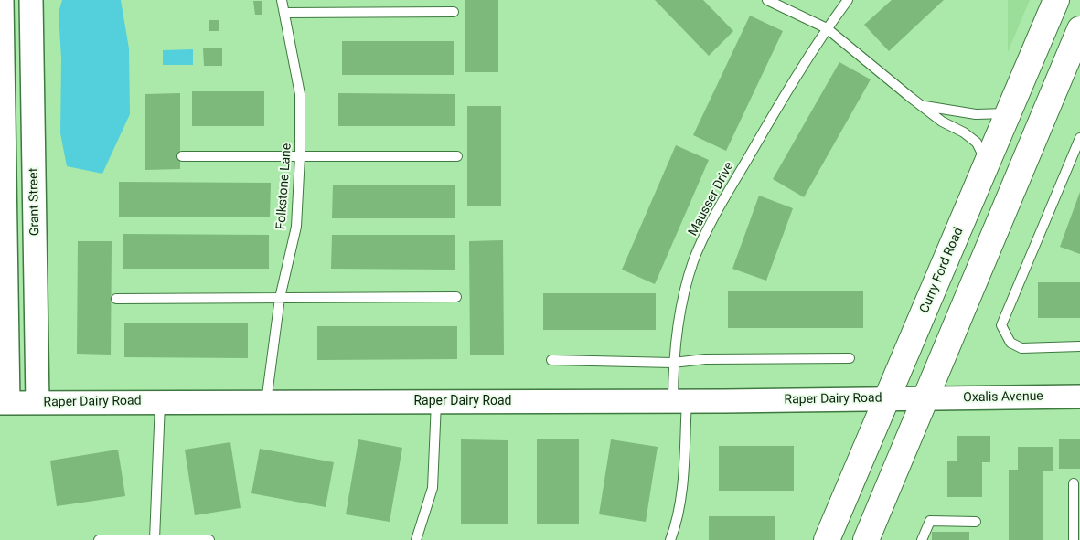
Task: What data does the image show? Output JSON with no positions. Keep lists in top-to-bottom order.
{
  "streets": {
    "main road": ["Curry Ford Road"],
    "street": ["Grant Street", "Oxalis Avenue", "Raper Dairy Road"],
    "lane": ["Folkstone Lane", "Mausser Drive"]
  },
  "crossings": [
    ["Folkstone Lane", "Raper Dairy Road"],
    ["Mausser Drive", "Raper Dairy Road"],
    ["Grant Street", "Raper Dairy Road"],
    ["Curry Ford Road", "Raper Dairy Road"],
    ["Oxalis Avenue", "Raper Dairy Road"]
  ]
}
